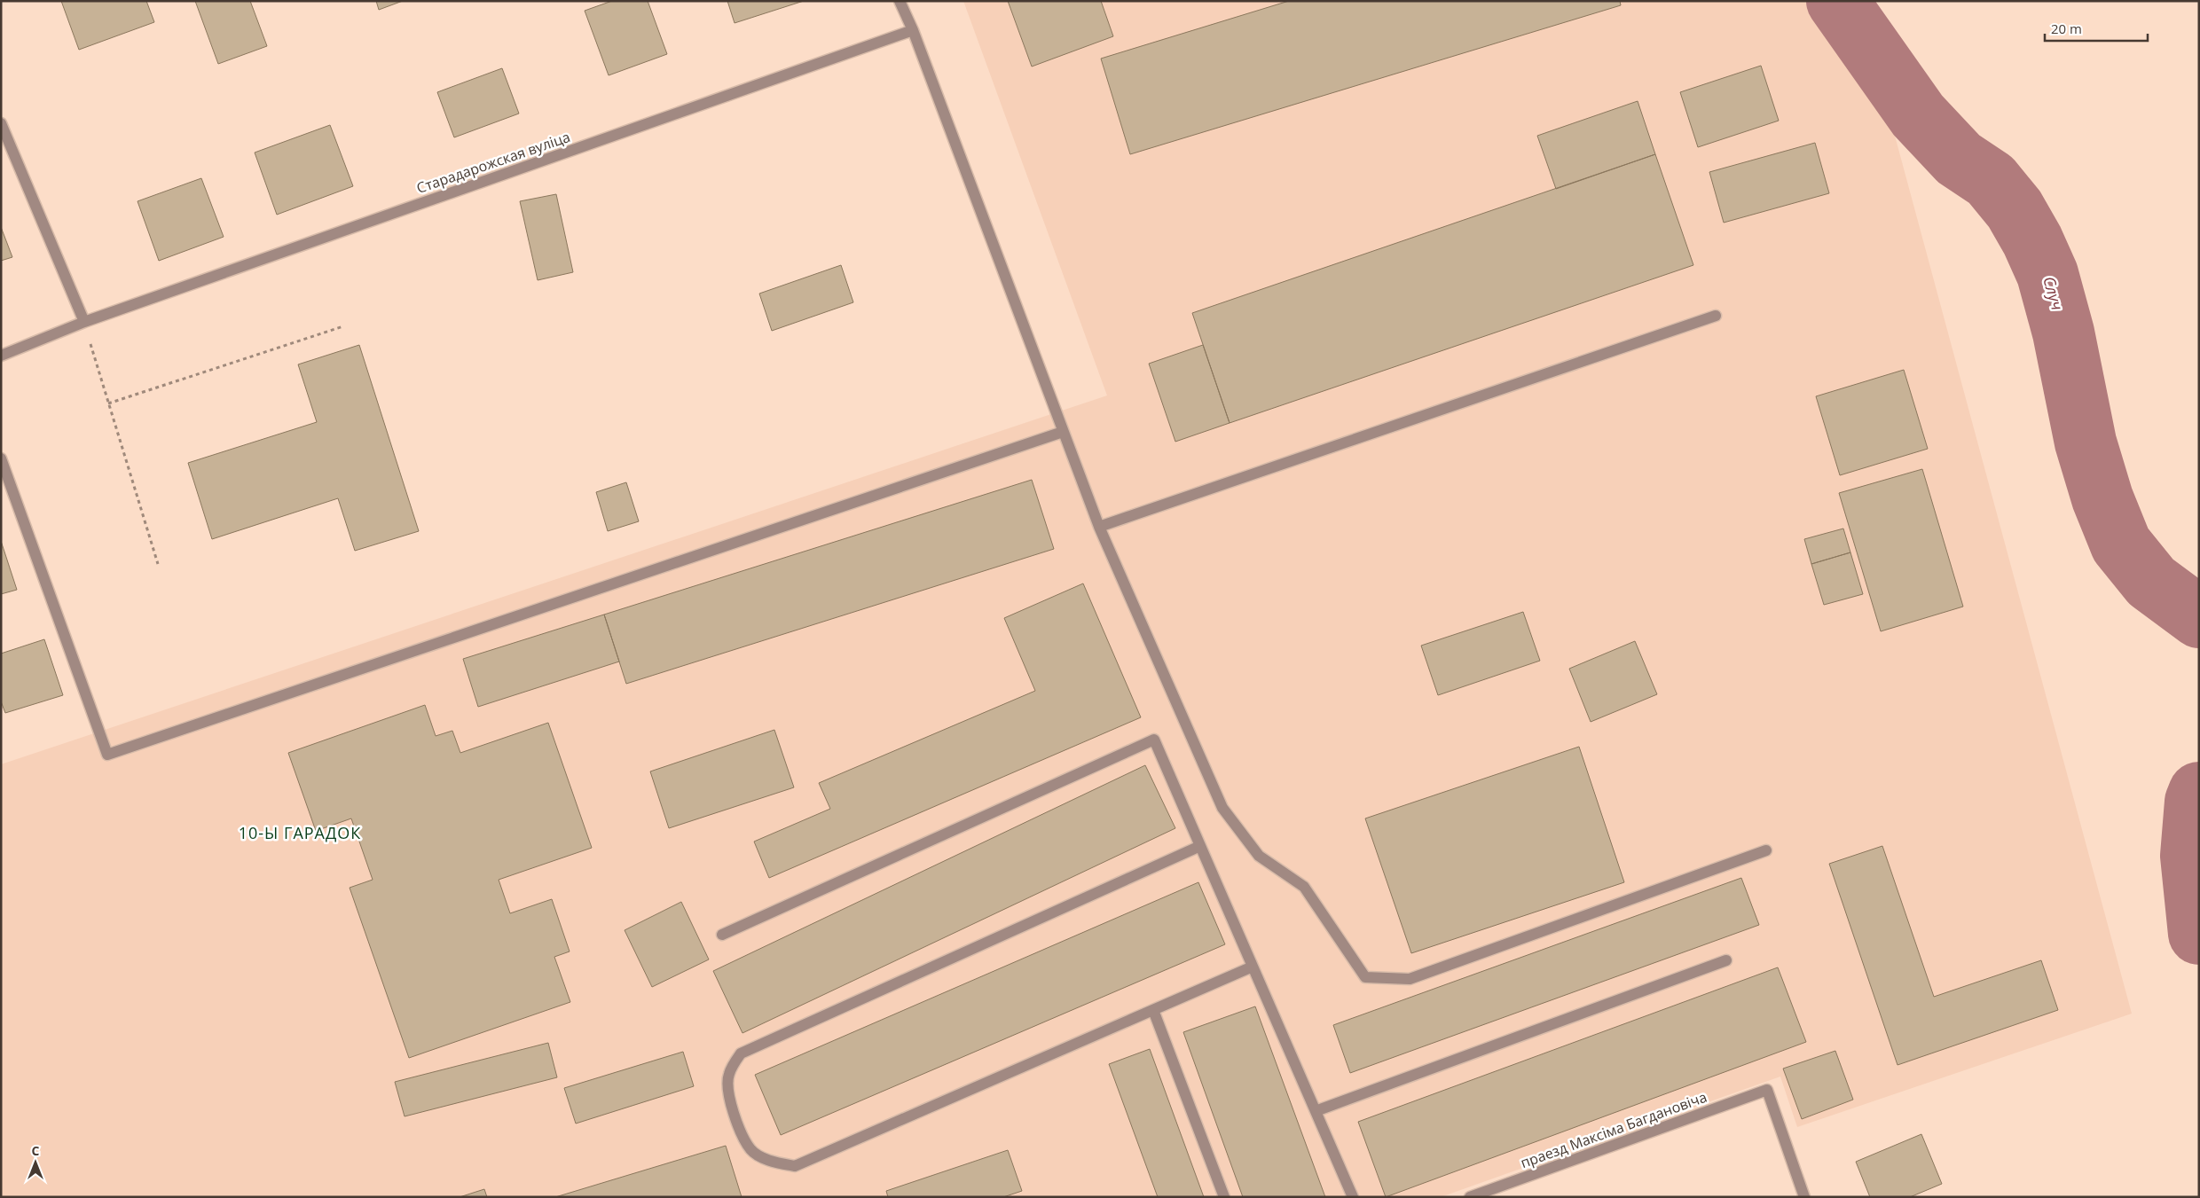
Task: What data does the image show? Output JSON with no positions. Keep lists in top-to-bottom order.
{
  "streets": {
    "street": ["Старадарожская вуліца", "праезд Максіма Багдановіча"]
  },
  "districts": ["10-Ы ГАРАДОК"],
  "water": ["Случ"],
  "scale_bar": "20 m",
  "north": "top"
}
